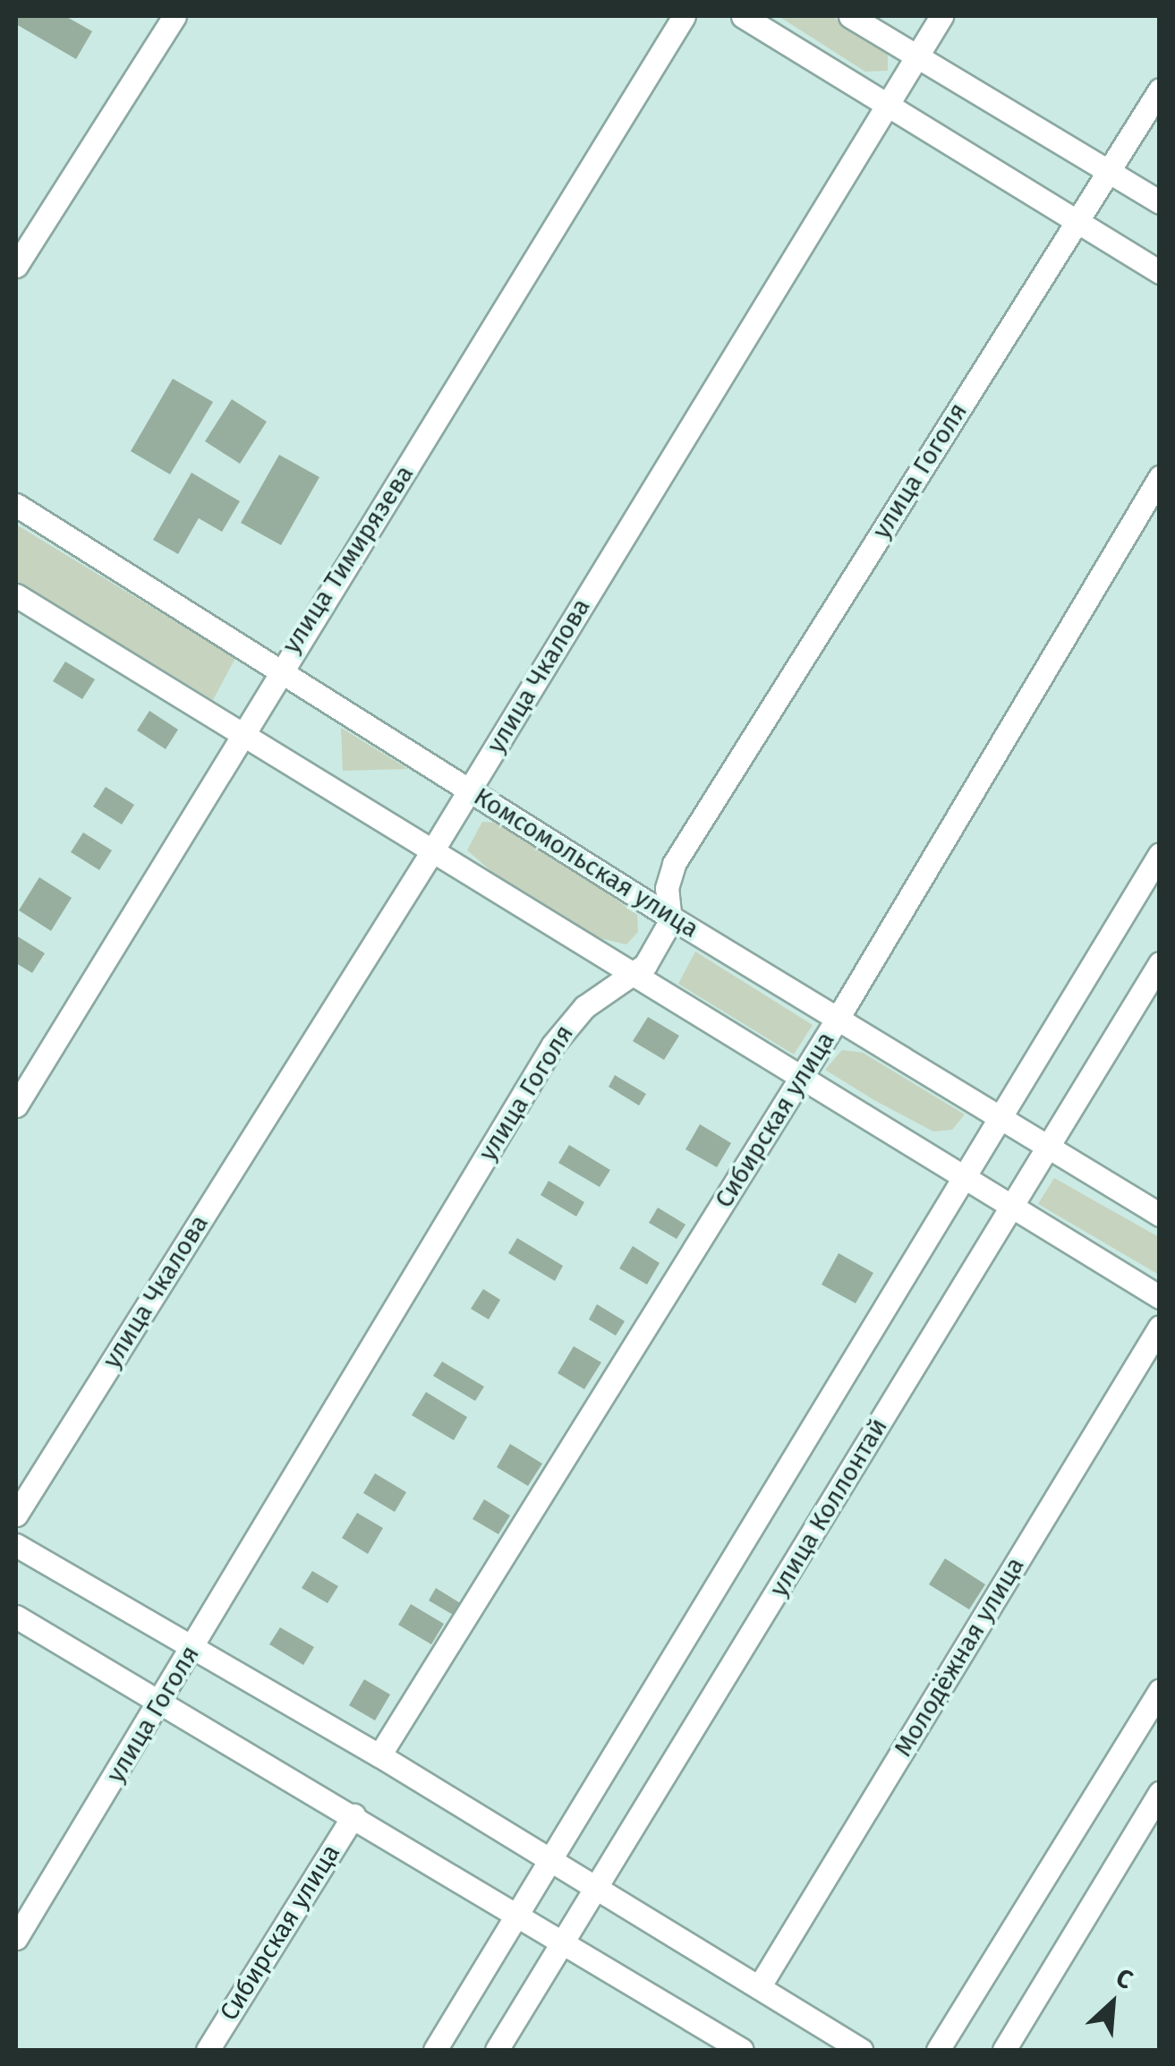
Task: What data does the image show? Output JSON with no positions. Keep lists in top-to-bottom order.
{
  "streets": {
    "street": [
      "улица Гоголя",
      "улица Тимирязева",
      "улица Чкалова",
      "Комсомольская улица",
      "Сибирская улица",
      "улица Коллонтай",
      "Молодёжная улица"
    ]
  },
  "crossings": [
    ["улица Гоголя", "Комсомольская улица"],
    ["улица Тимирязева", "Комсомольская улица"],
    ["улица Чкалова", "Комсомольская улица"],
    ["Комсомольская улица", "Сибирская улица"],
    ["Комсомольская улица", "улица Коллонтай"]
  ],
  "north": "top right"
}
